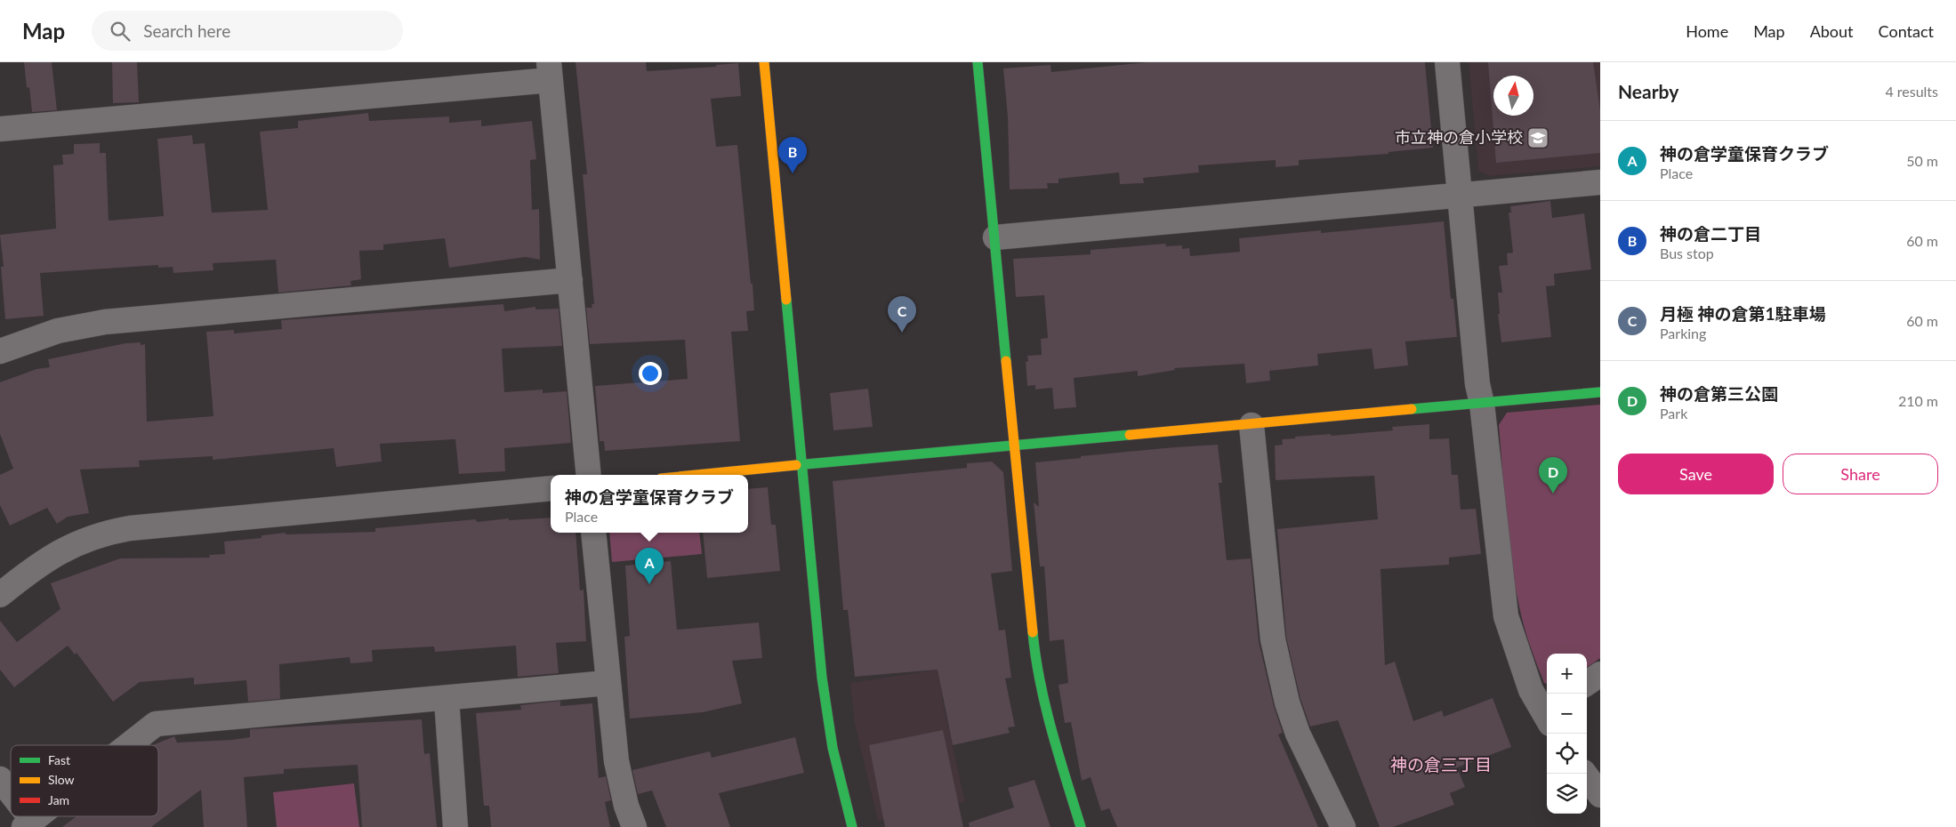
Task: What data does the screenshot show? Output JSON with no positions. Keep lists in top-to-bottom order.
{
  "districts": ["神の倉三丁目"],
  "places": {
    "school or university": ["市立神の倉小学校"]
  },
  "legend": ["Fast", "Slow", "Jam"],
  "north": "top",
  "page": {
    "header": "Map",
    "search": "Search here",
    "nav": [
      "Home",
      "Map",
      "About",
      "Contact"
    ],
    "heading": ["Nearby", "4 results"],
    "list": [
      {
        "mark": "A",
        "name": "神の倉学童保育クラブ",
        "note": "Place",
        "value": "50 m"
      },
      {
        "mark": "B",
        "name": "神の倉二丁目",
        "note": "Bus stop",
        "value": "60 m"
      },
      {
        "mark": "C",
        "name": "月極 神の倉第1駐車場",
        "note": "Parking",
        "value": "60 m"
      },
      {
        "mark": "D",
        "name": "神の倉第三公園",
        "note": "Park",
        "value": "210 m"
      }
    ],
    "pins": [
      "B",
      "C",
      "D",
      "A"
    ],
    "buttons": ["Save", "Share"],
    "popup": ["神の倉学童保育クラブ", "Place"],
    "map_buttons": ["+", "−"]
  }
}
